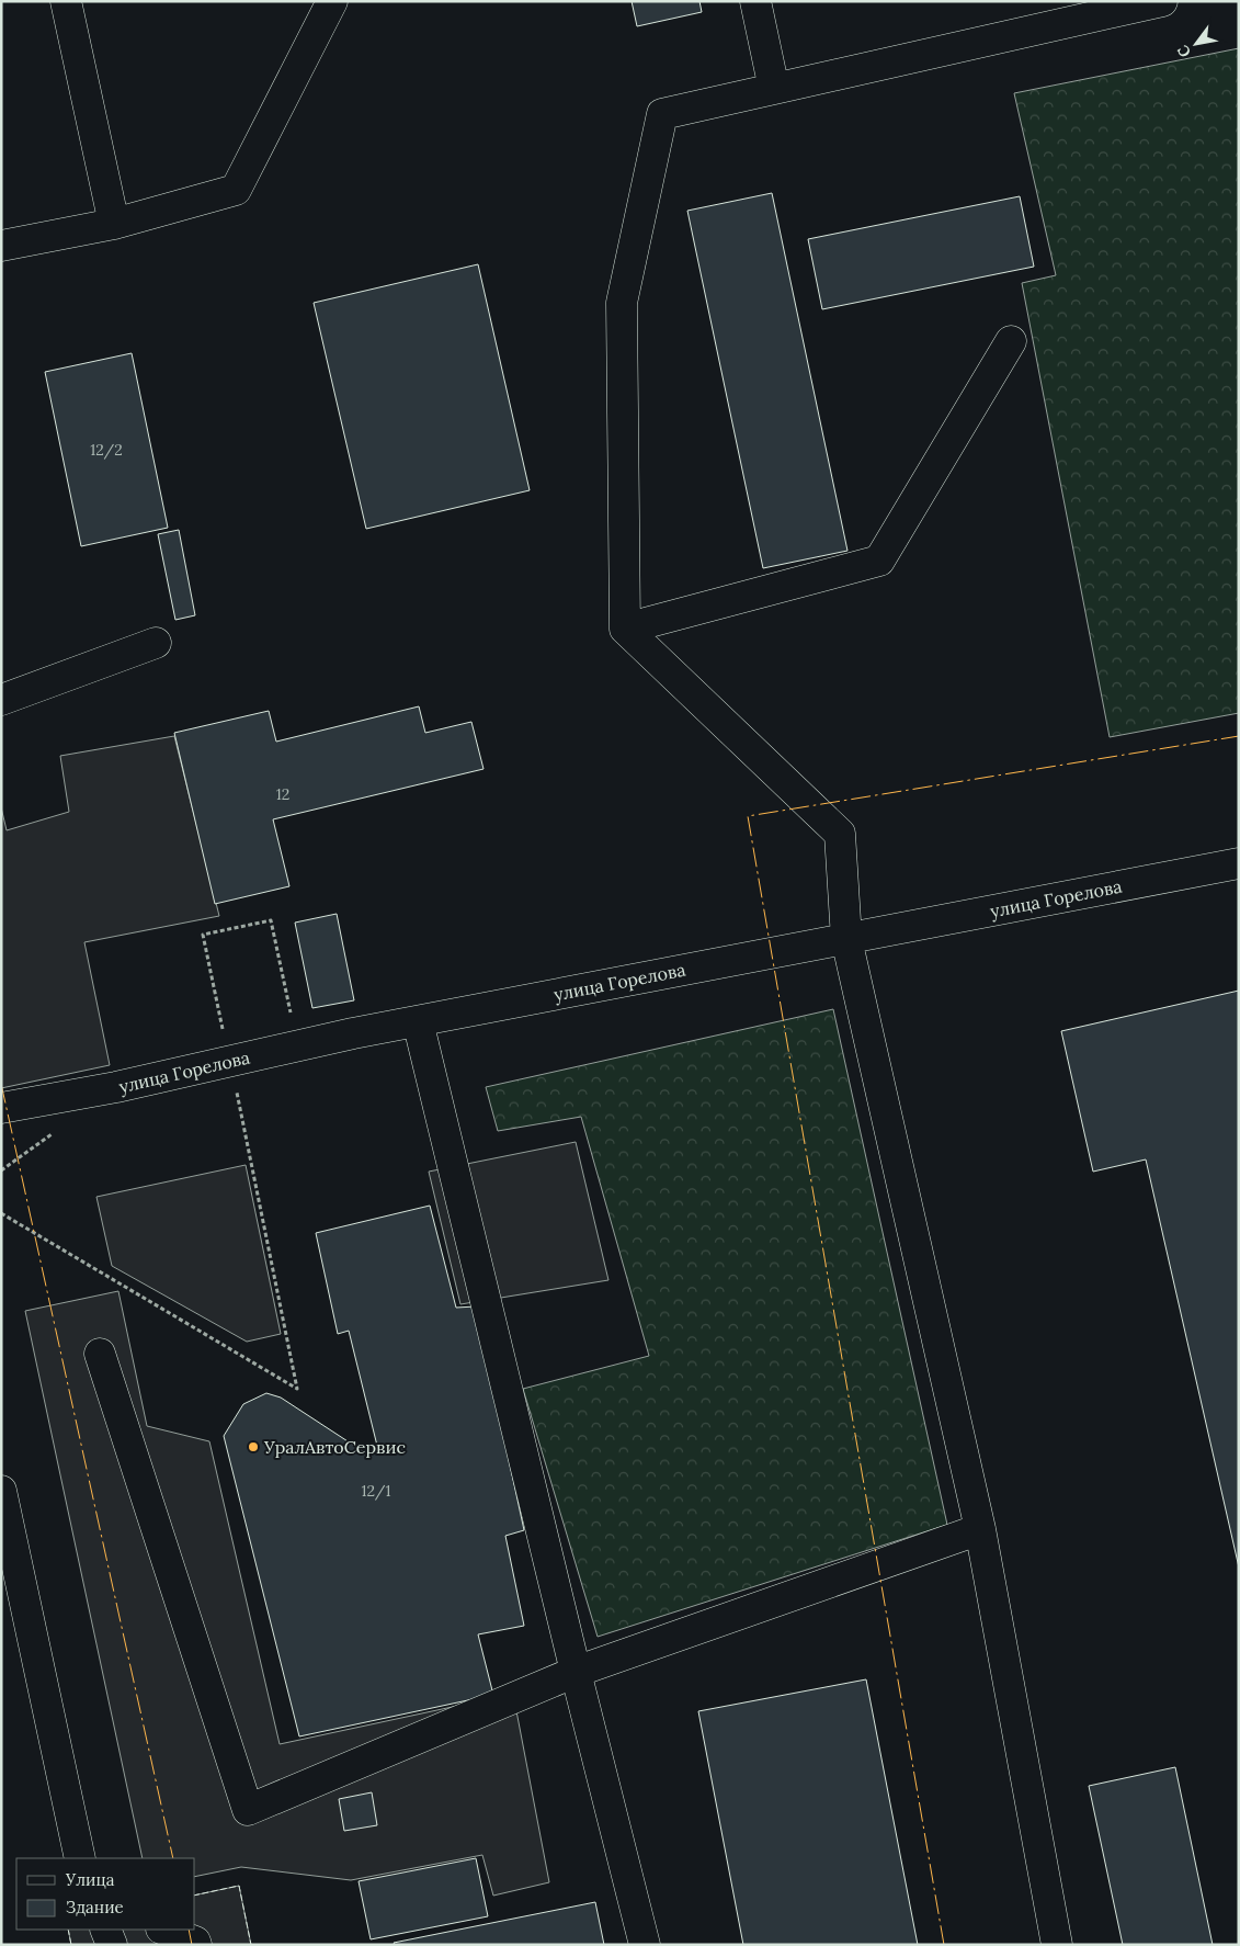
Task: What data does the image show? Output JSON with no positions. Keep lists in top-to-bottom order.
{
  "streets": {
    "street": ["улица Горелова"]
  },
  "places": ["УралАвтоСервис"],
  "house_numbers": ["12/2", "12", "12/1"],
  "legend": ["Улица", "Здание"],
  "north": "bottom left"
}
